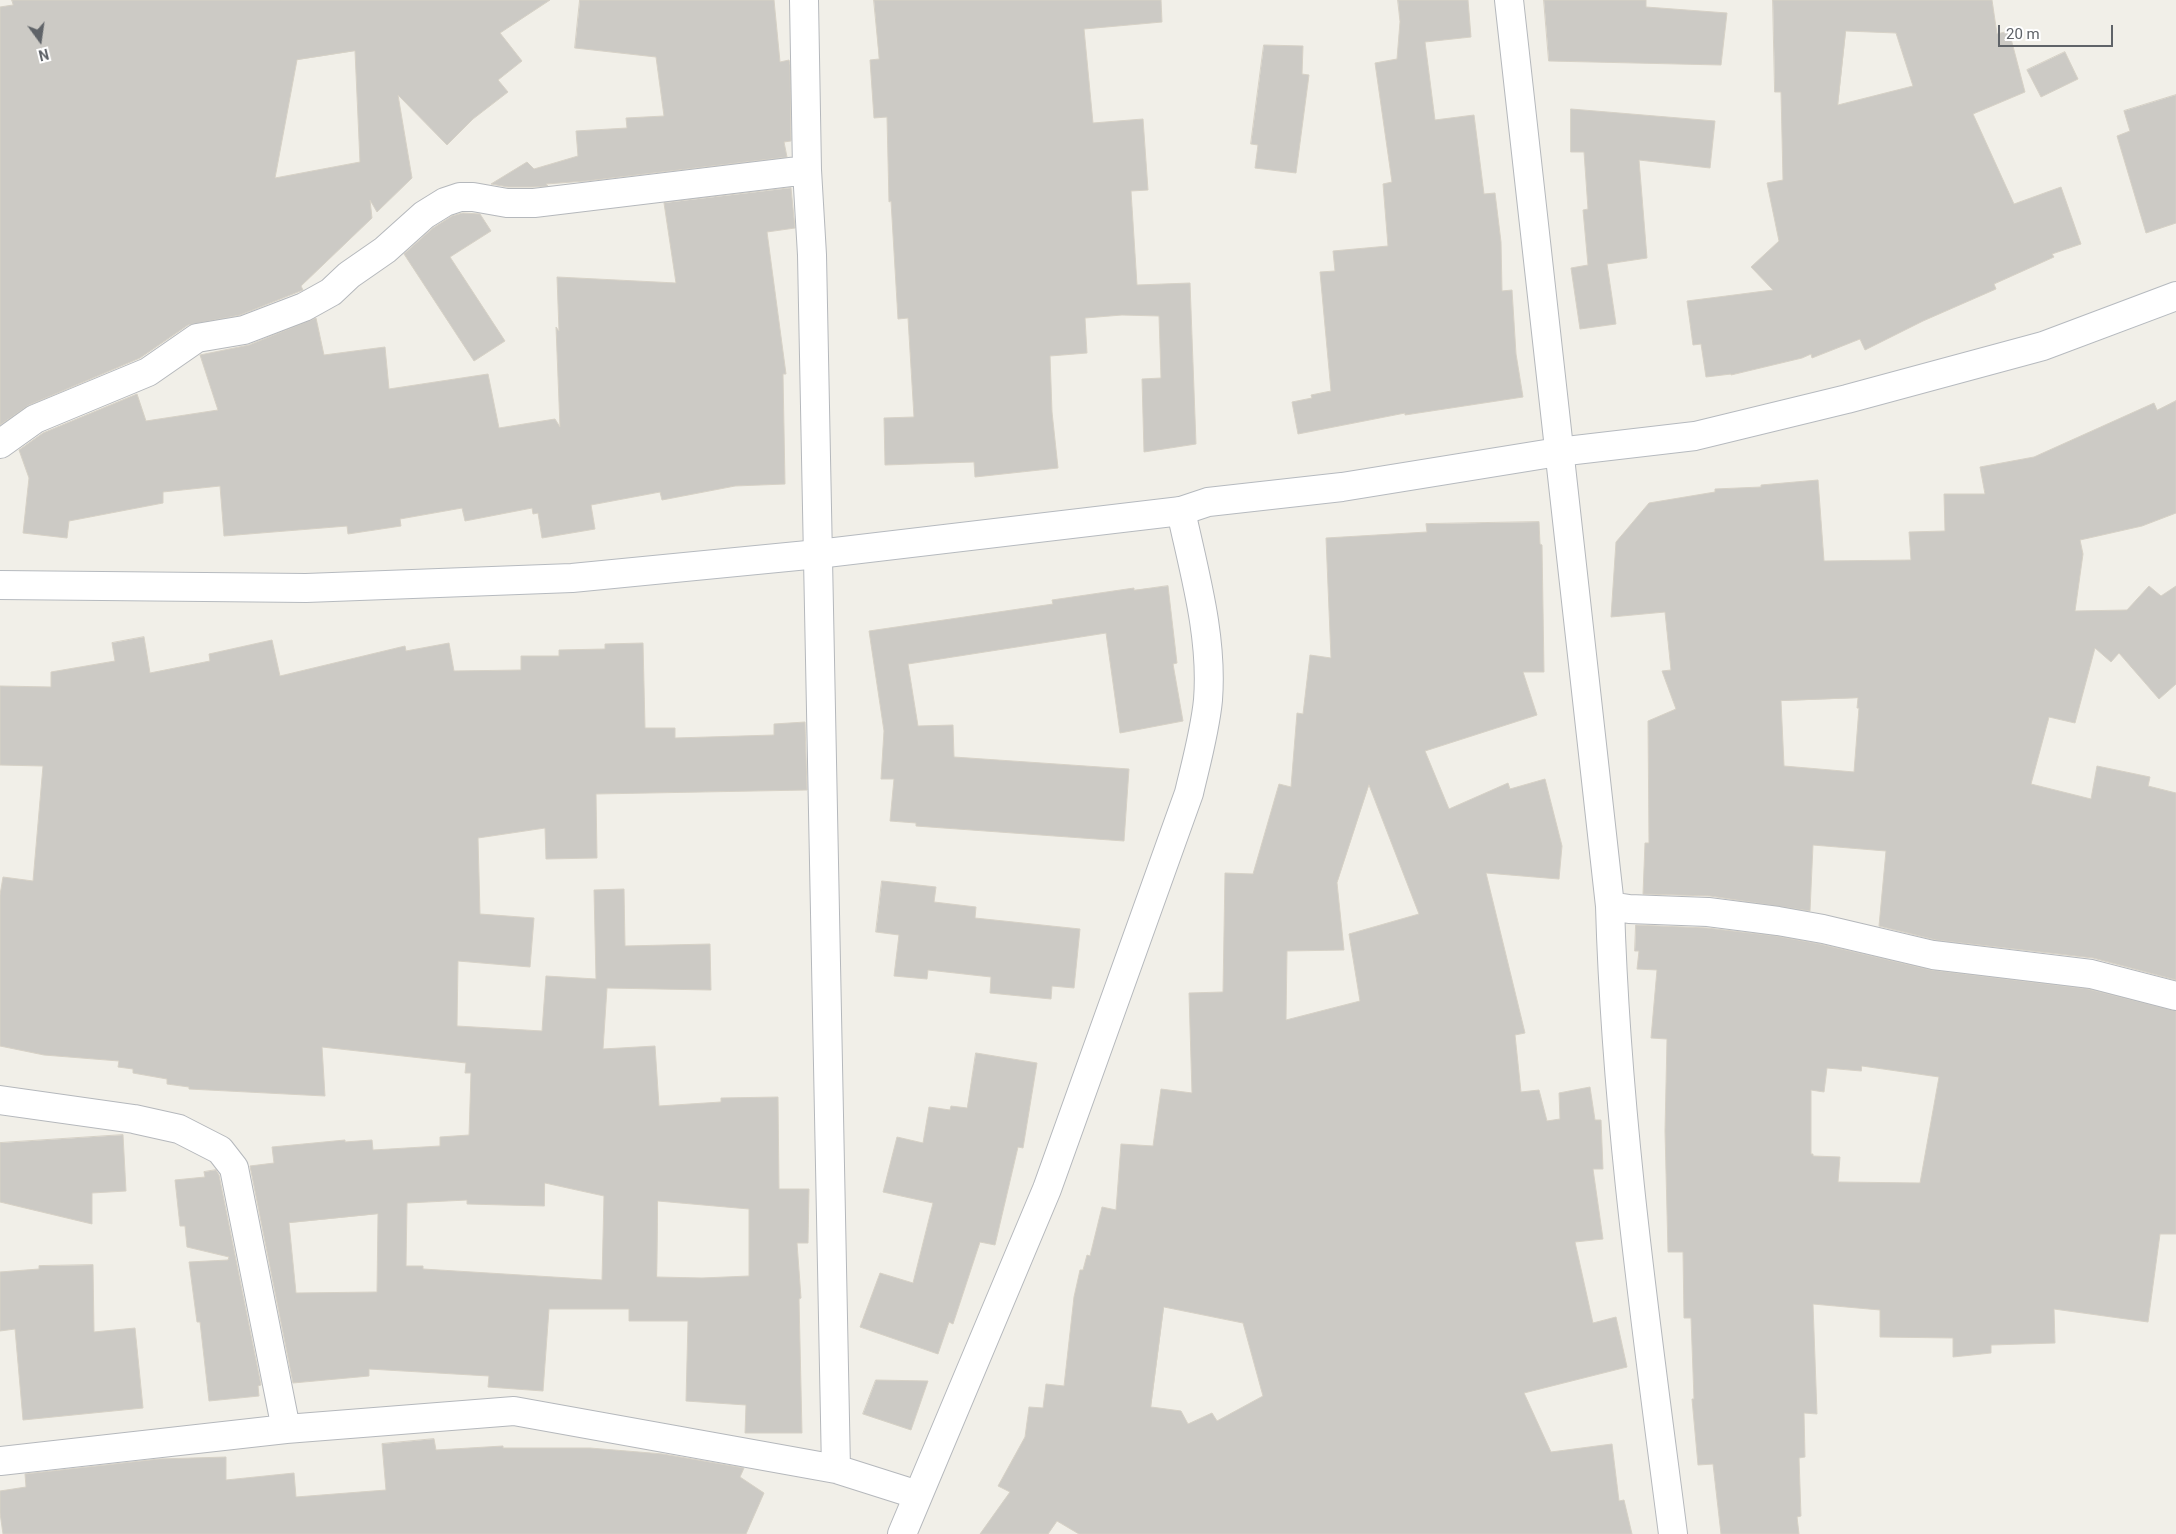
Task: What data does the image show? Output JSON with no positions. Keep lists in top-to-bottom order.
{
  "scale_bar": "20 m",
  "north": "bottom"
}
